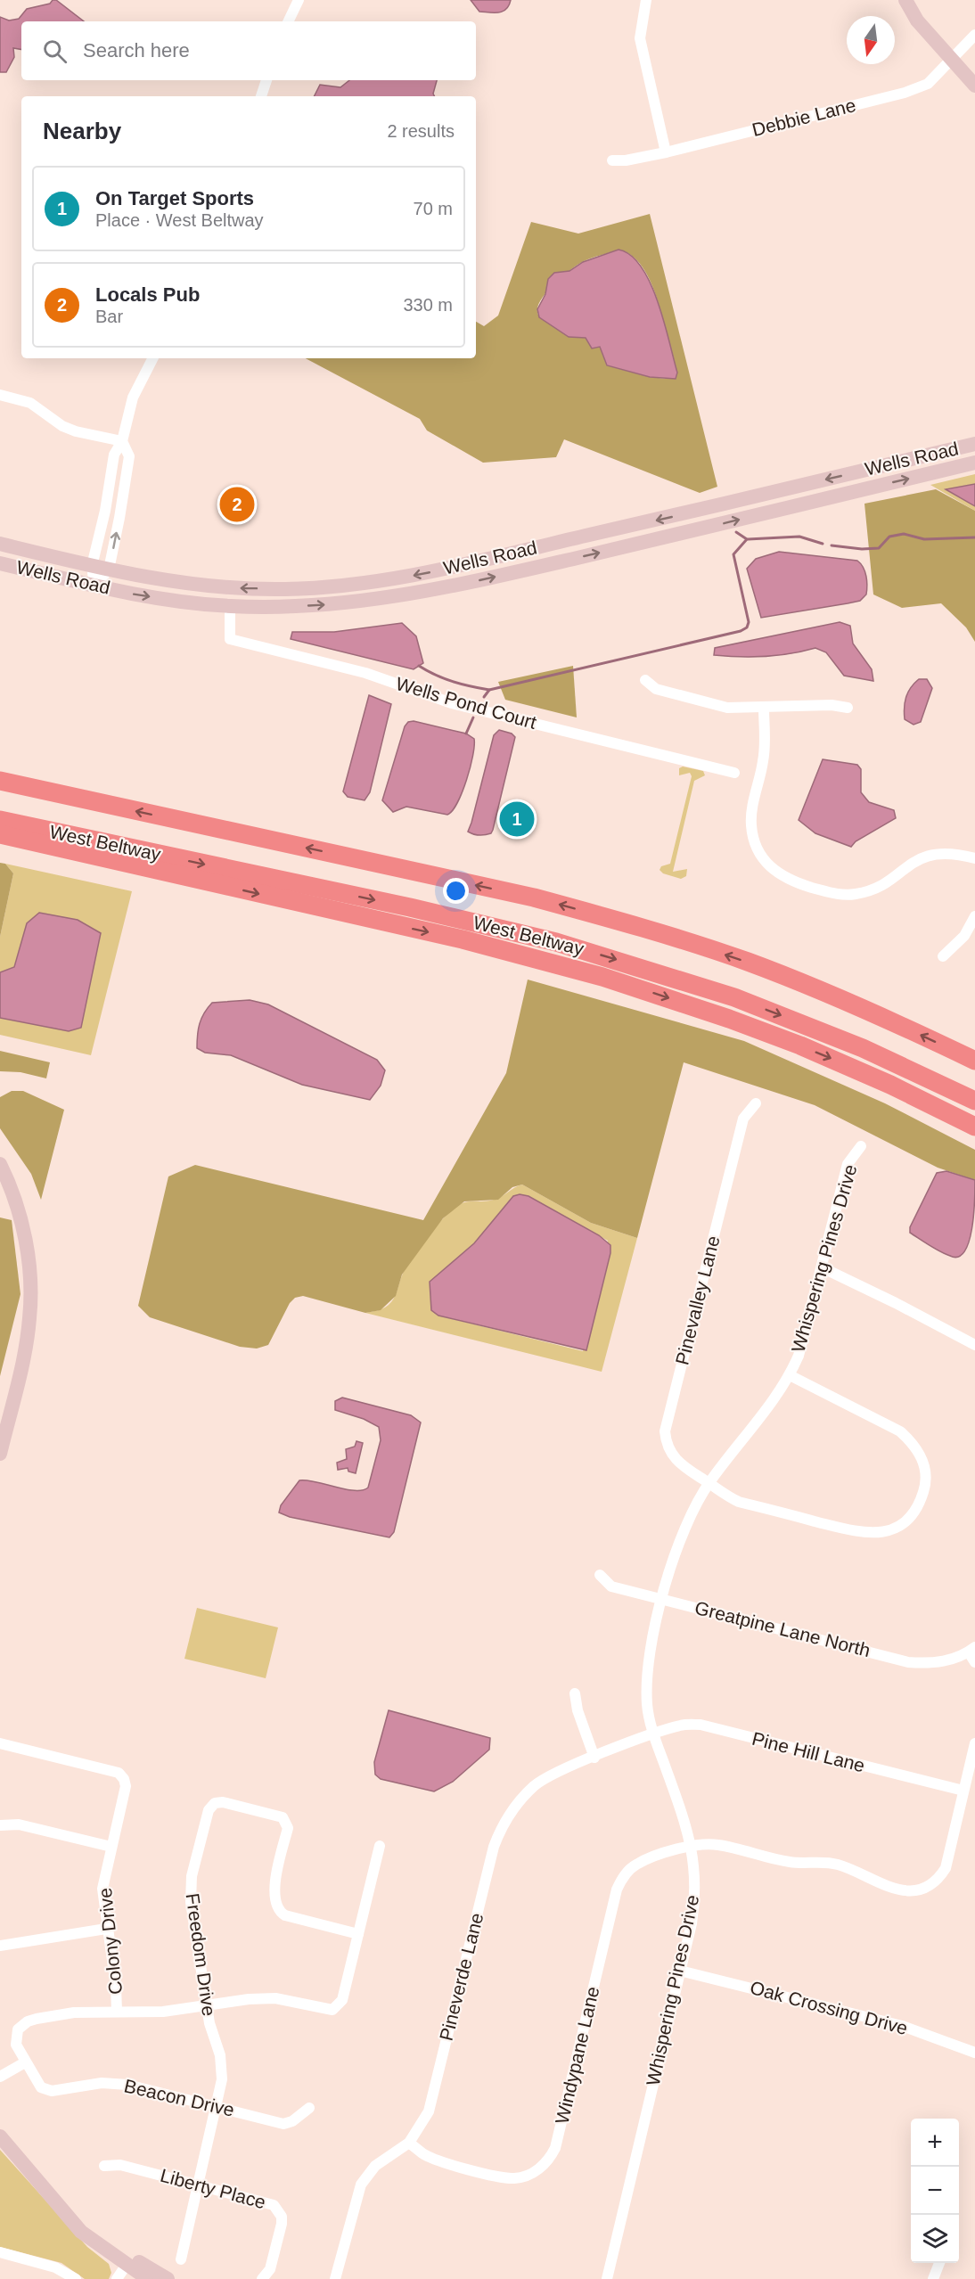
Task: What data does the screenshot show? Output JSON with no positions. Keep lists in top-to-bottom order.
{
  "streets": {
    "highway": ["West Beltway"],
    "main road": ["Wells Road"],
    "street": [
      "Debbie Lane",
      "Wells Pond Court",
      "Whispering Pines Drive",
      "Pinevalley Lane",
      "Greatpine Lane North",
      "Pine Hill Lane",
      "Colony Drive",
      "Freedom Drive",
      "Pineverde Lane",
      "Oak Crossing Drive",
      "Windypane Lane",
      "Beacon Drive",
      "Liberty Place"
    ]
  },
  "crossings": [
    ["Wells Road", "Wells Pond Court"],
    ["Whispering Pines Drive", "Pinevalley Lane"],
    ["Whispering Pines Drive", "Greatpine Lane North"],
    ["Whispering Pines Drive", "Pine Hill Lane"],
    ["Whispering Pines Drive", "Pineverde Lane"],
    ["Whispering Pines Drive", "Oak Crossing Drive"],
    ["Whispering Pines Drive", "Windypane Lane"],
    ["Pine Hill Lane", "Pineverde Lane"],
    ["Pine Hill Lane", "Windypane Lane"],
    ["Colony Drive", "Beacon Drive"],
    ["Freedom Drive", "Beacon Drive"],
    ["Freedom Drive", "Liberty Place"],
    ["Pineverde Lane", "Windypane Lane"]
  ],
  "north": "bottom",
  "page": {
    "search": "Search here",
    "heading": ["Nearby", "2 results"],
    "list": [
      {
        "mark": "1",
        "name": "On Target Sports",
        "note": "Place · West Beltway",
        "value": "70 m"
      },
      {
        "mark": "2",
        "name": "Locals Pub",
        "note": "Bar",
        "value": "330 m"
      }
    ],
    "pins": ["2", "1"],
    "map_buttons": ["+", "−"]
  }
}
